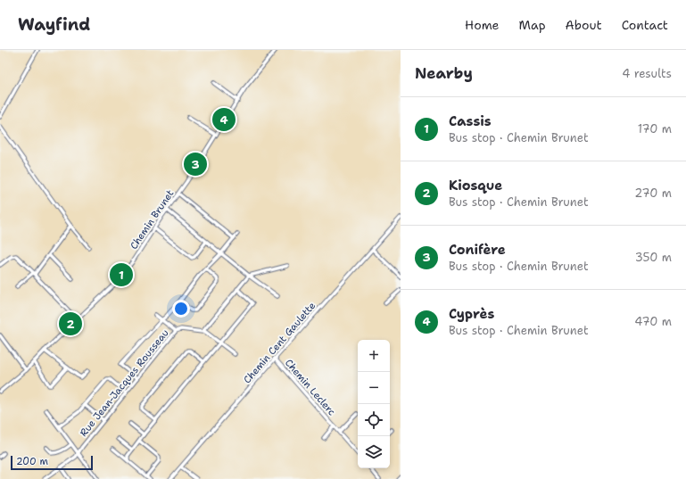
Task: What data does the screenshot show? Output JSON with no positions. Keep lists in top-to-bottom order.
{
  "streets": {
    "street": [
      "Chemin Brunet",
      "Chemin Cent Gaulette",
      "Rue Jean-Jacques Rousseau",
      "Chemin Leclerc"
    ]
  },
  "crossings": [
    ["Chemin Cent Gaulette", "Chemin Leclerc"]
  ],
  "scale_bar": "200 m",
  "page": {
    "header": "Wayfind",
    "nav": [
      "Home",
      "Map",
      "About",
      "Contact"
    ],
    "heading": ["Nearby", "4 results"],
    "list": [
      {
        "mark": "1",
        "name": "Cassis",
        "note": "Bus stop · Chemin Brunet",
        "value": "170 m"
      },
      {
        "mark": "2",
        "name": "Kiosque",
        "note": "Bus stop · Chemin Brunet",
        "value": "270 m"
      },
      {
        "mark": "3",
        "name": "Conifère",
        "note": "Bus stop · Chemin Brunet",
        "value": "350 m"
      },
      {
        "mark": "4",
        "name": "Cyprès",
        "note": "Bus stop · Chemin Brunet",
        "value": "470 m"
      }
    ],
    "pins": [
      "4",
      "3",
      "1",
      "2"
    ],
    "map_buttons": ["+", "−"],
    "scale": "200 m"
  }
}
